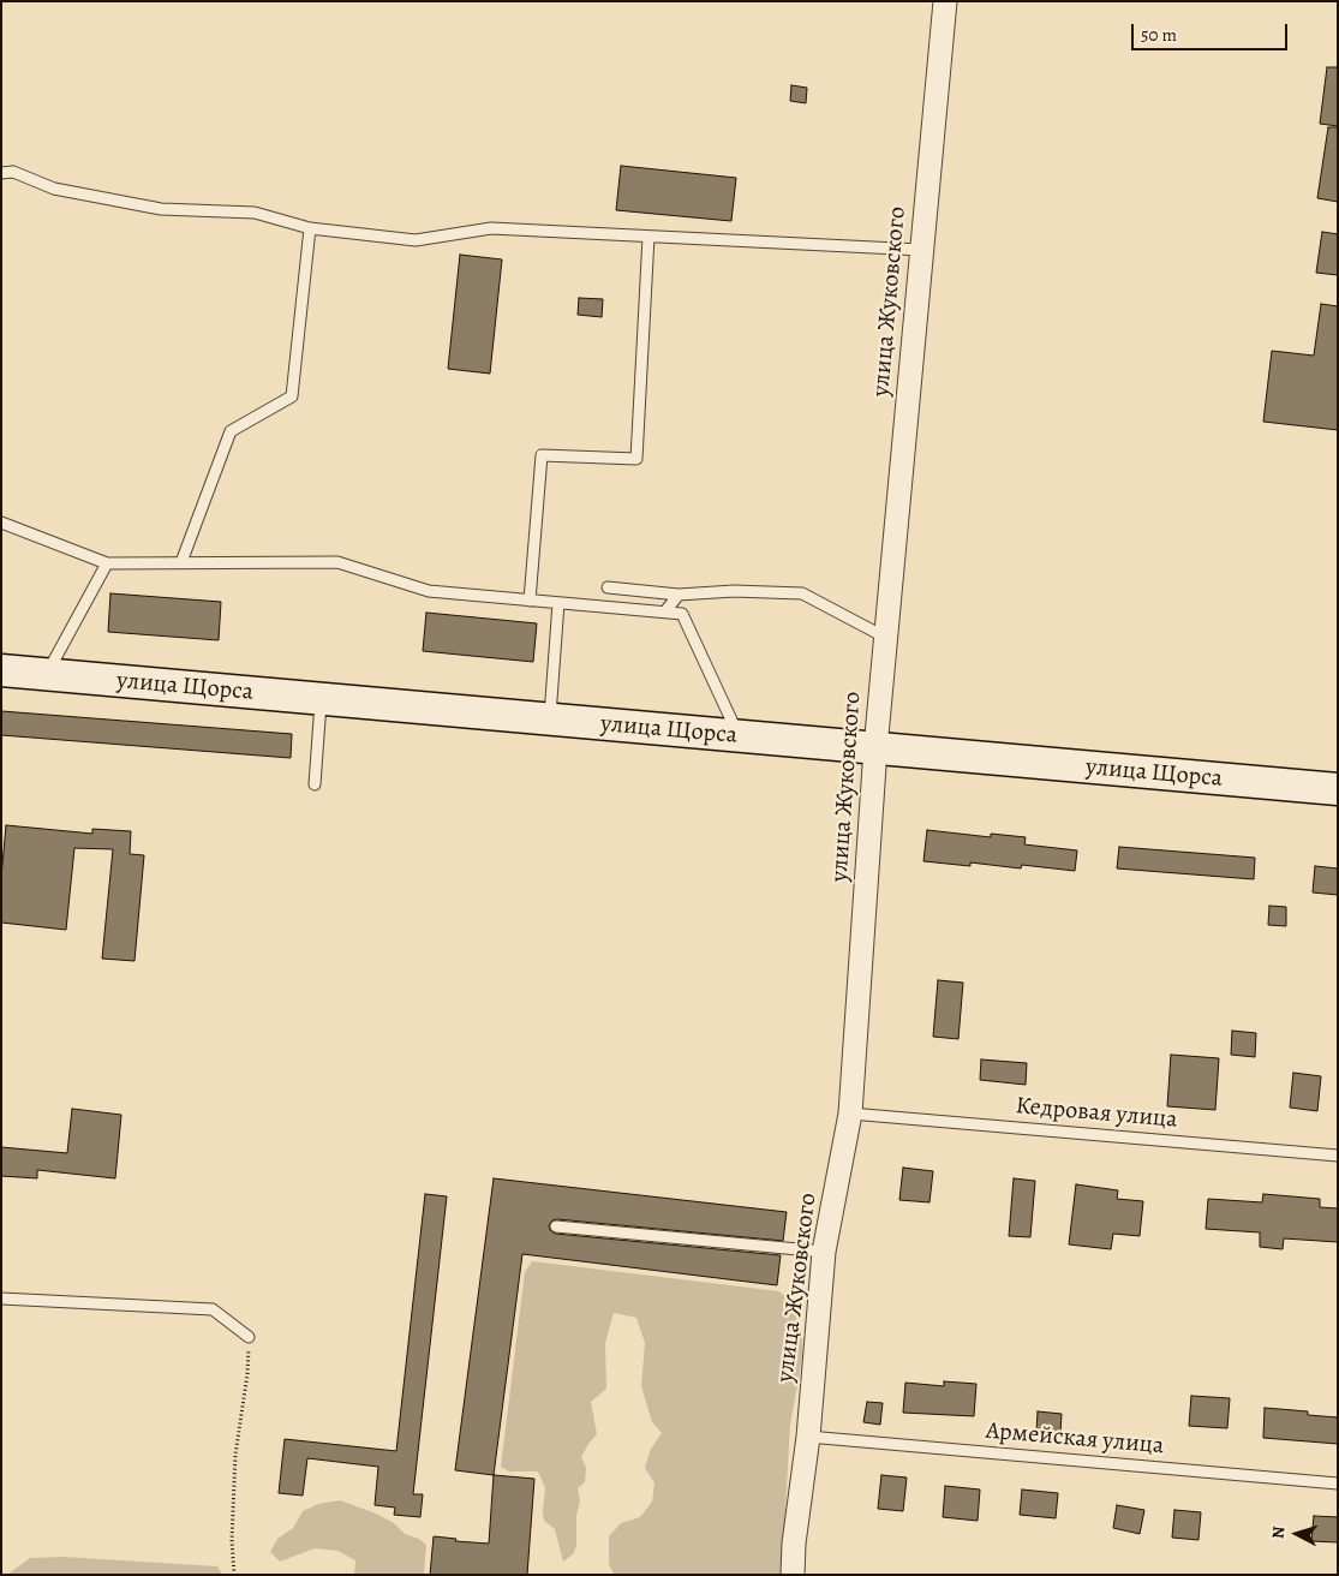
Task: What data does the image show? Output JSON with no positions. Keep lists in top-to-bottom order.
{
  "streets": {
    "street": ["улица Жуковского", "улица Щорса"],
    "lane": ["Кедровая улица", "Армейская улица"]
  },
  "crossings": [
    ["улица Жуковского", "улица Щорса"],
    ["улица Жуковского", "Кедровая улица"],
    ["улица Жуковского", "Армейская улица"]
  ],
  "scale_bar": "50 m",
  "north": "left"
}
